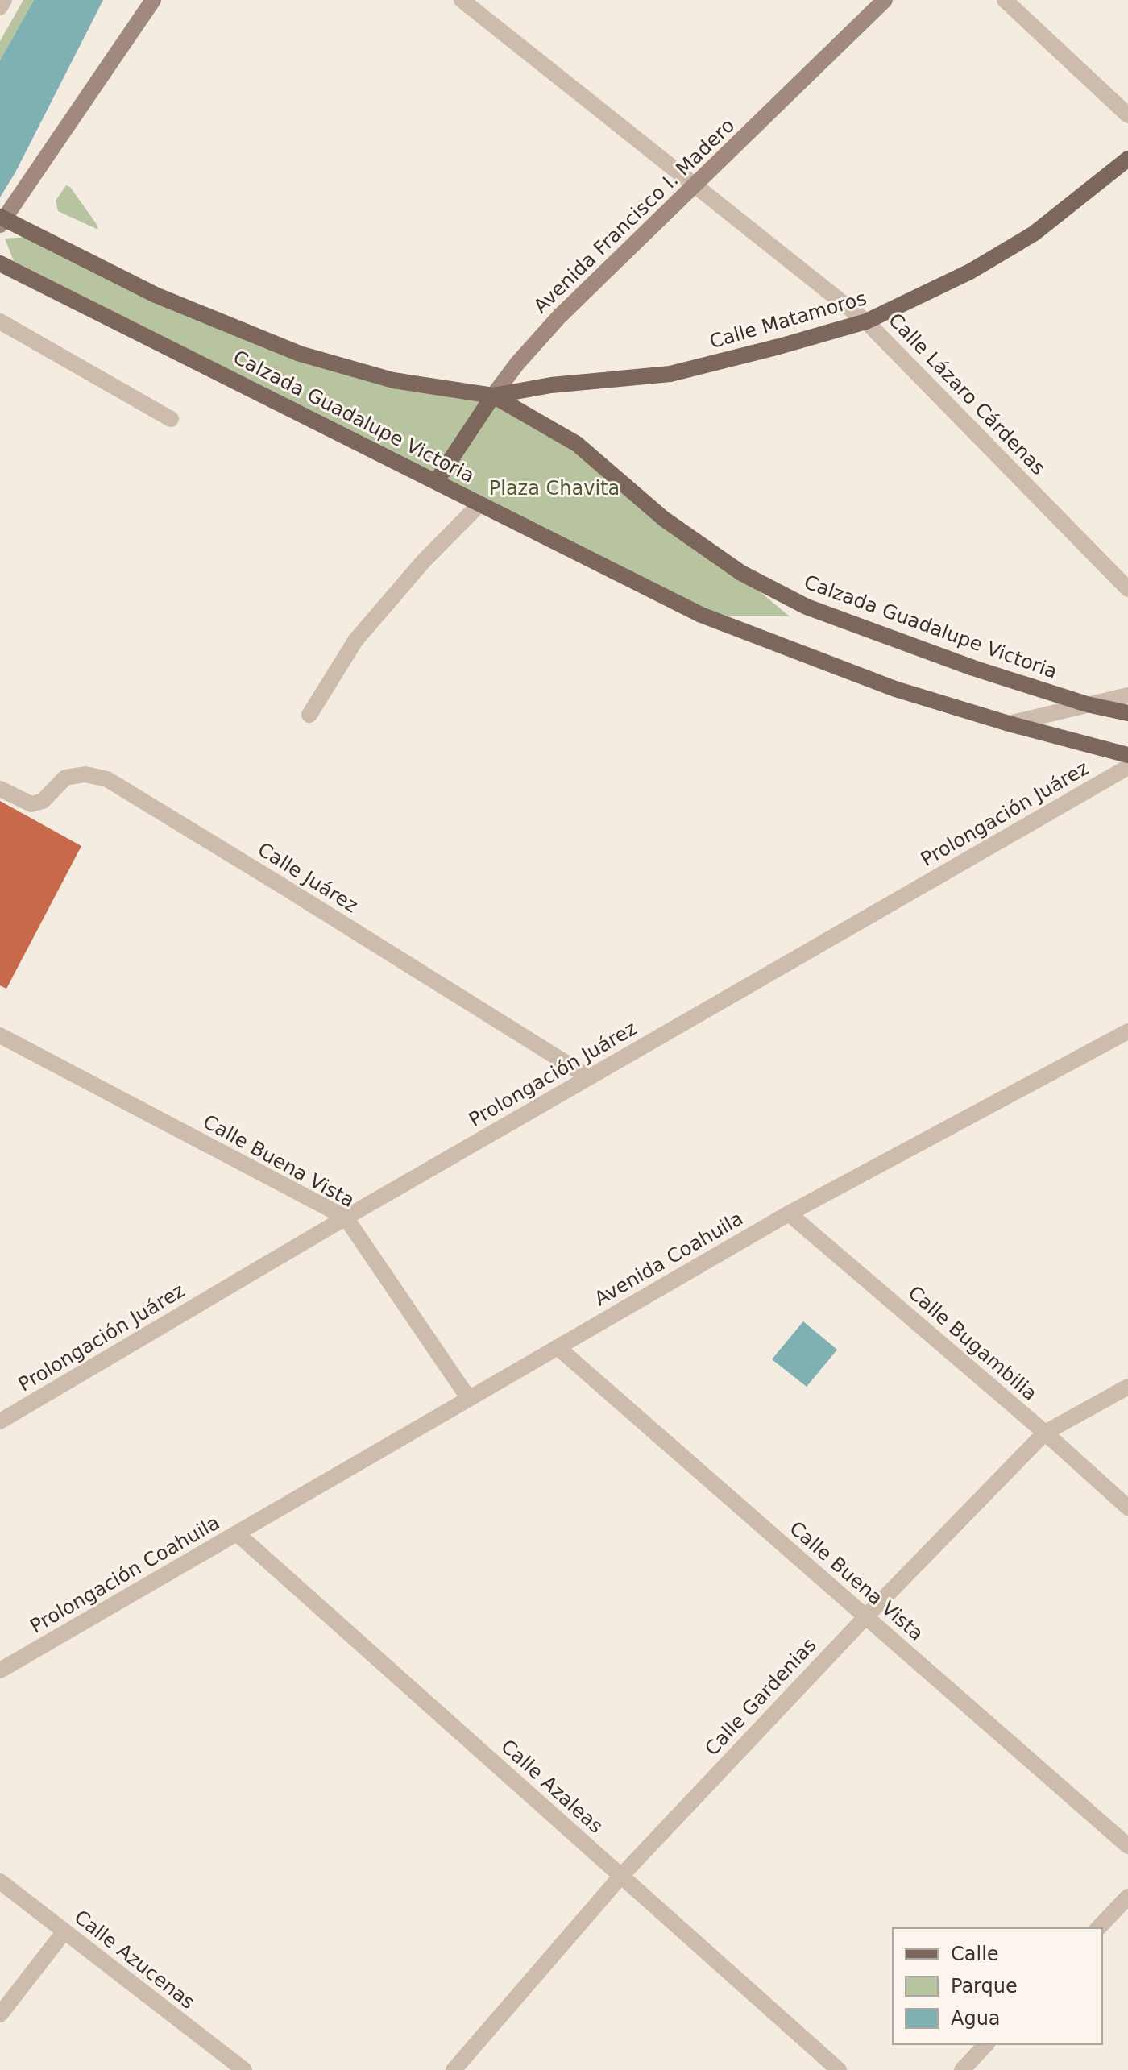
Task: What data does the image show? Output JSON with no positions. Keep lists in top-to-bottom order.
{
  "streets": {
    "main road": ["Avenida Francisco I. Madero", "Calle Matamoros", "Calzada Guadalupe Victoria"],
    "street": [
      "Calle Lázaro Cárdenas",
      "Prolongación Juárez",
      "Calle Juárez",
      "Calle Buena Vista",
      "Avenida Coahuila",
      "Calle Bugambilia",
      "Prolongación Coahuila",
      "Calle Gardenias",
      "Calle Azaleas",
      "Calle Azucenas"
    ]
  },
  "crossings": [
    ["Avenida Francisco I. Madero", "Calle Matamoros"],
    ["Avenida Francisco I. Madero", "Calle Lázaro Cárdenas"],
    ["Avenida Francisco I. Madero", "Calzada Guadalupe Victoria"],
    ["Calle Matamoros", "Calle Lázaro Cárdenas"],
    ["Calle Matamoros", "Calzada Guadalupe Victoria"],
    ["Prolongación Juárez", "Calle Juárez"],
    ["Prolongación Juárez", "Calle Buena Vista"],
    ["Calle Buena Vista", "Avenida Coahuila"],
    ["Calle Buena Vista", "Calle Gardenias"],
    ["Avenida Coahuila", "Calle Bugambilia"],
    ["Avenida Coahuila", "Prolongación Coahuila"],
    ["Avenida Coahuila", "Calle Azaleas"],
    ["Calle Bugambilia", "Calle Gardenias"],
    ["Prolongación Coahuila", "Calle Azaleas"],
    ["Calle Gardenias", "Calle Azaleas"]
  ],
  "parks": ["Plaza Chavita"],
  "legend": ["Calle", "Parque", "Agua"]
}
